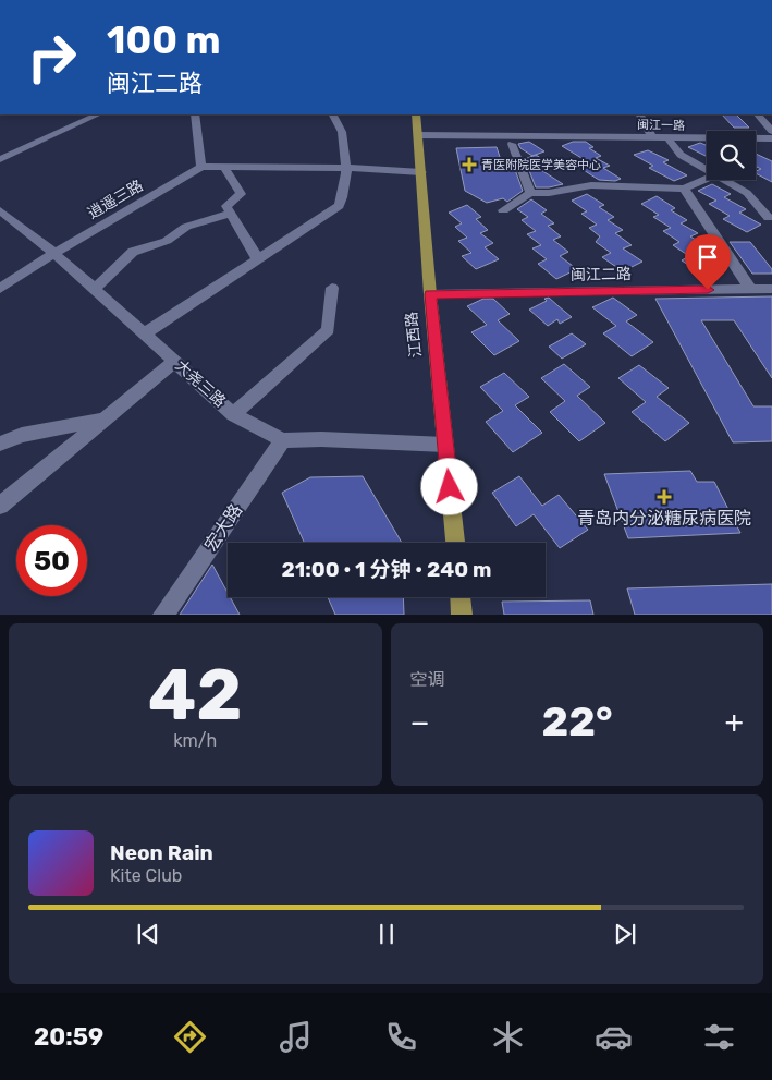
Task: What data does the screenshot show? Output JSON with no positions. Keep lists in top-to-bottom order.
{
  "streets": {
    "main road": ["江西路"],
    "street": [
      "闽江一路",
      "逍遥三路",
      "闽江二路",
      "大尧三路",
      "宏大路"
    ]
  },
  "crossings": [
    ["闽江一路", "江西路"],
    ["逍遥三路", "大尧三路"],
    ["闽江二路", "江西路"],
    ["江西路", "大尧三路"],
    ["大尧三路", "宏大路"]
  ],
  "places": {
    "health": ["青医附院医学美容中心", "青岛内分泌糖尿病医院"]
  },
  "page": {
    "turn": ["100 m", "闽江二路"],
    "limit": "50",
    "trip": "21:00 · 1 分钟 · 240 m",
    "tile": [
      ["42", "km/h"],
      "空调"
    ],
    "heat": ["−", "22°", "+"],
    "song": ["Neon Rain", "Kite Club"],
    "tabs": "20:59"
  }
}
